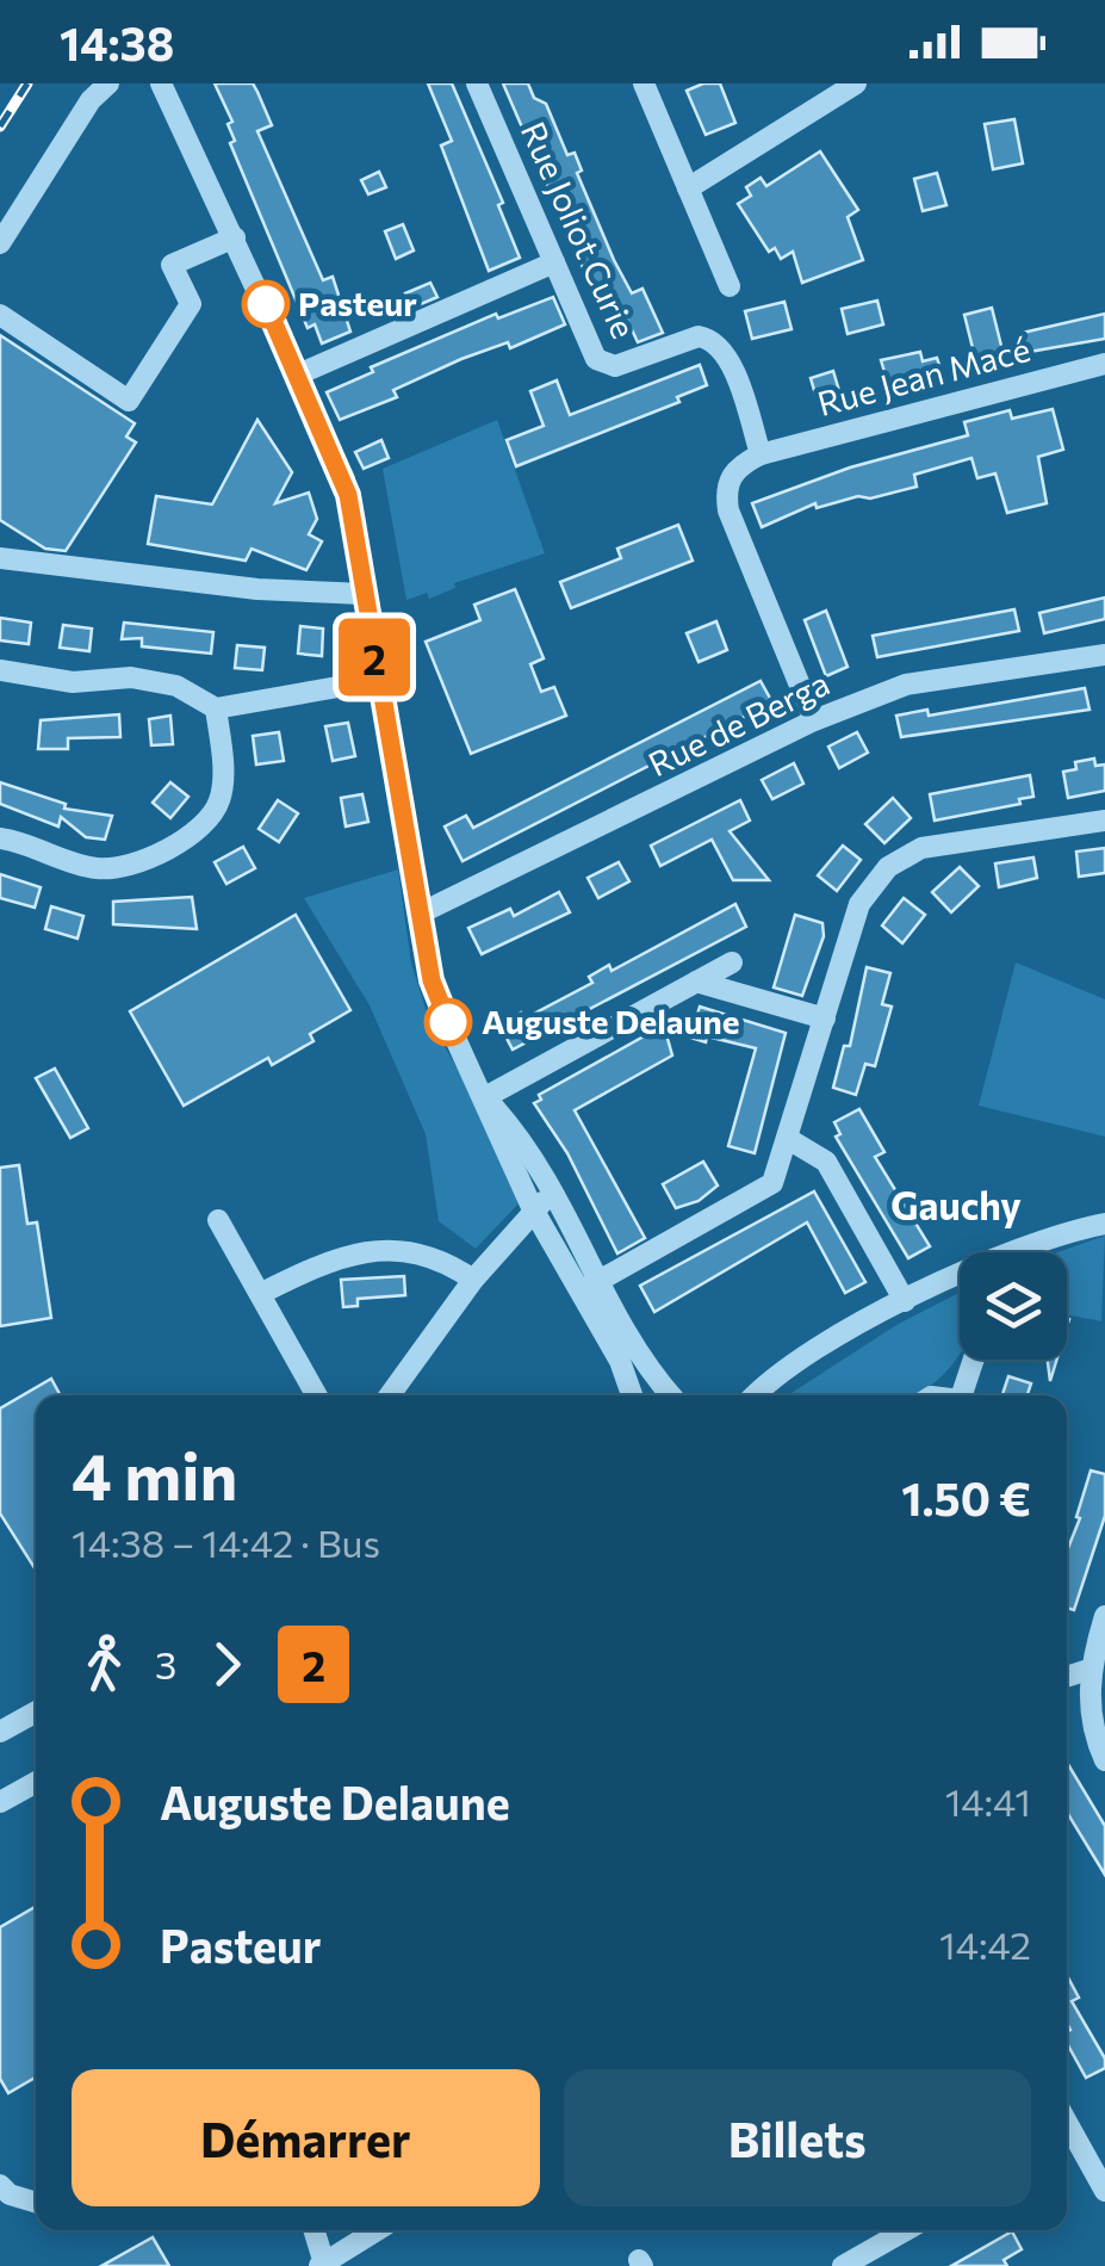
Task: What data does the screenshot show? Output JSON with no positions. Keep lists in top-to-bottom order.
{
  "streets": {
    "street": ["Rue Joliot Curie", "Rue Jean Macé", "Rue de Berga"]
  },
  "crossings": [
    ["Rue Joliot Curie", "Rue Jean Macé"]
  ],
  "districts": ["Gauchy"],
  "places": ["Pasteur", "Auguste Delaune"],
  "lines": ["bus line 2"],
  "page": {
    "status": "14:38",
    "on_map": "2",
    "heading": ["4 min", "14:38 – 14:42 · Bus", "1.50 €"],
    "legs": ["3", "2"],
    "list": [
      {
        "name": "Auguste Delaune",
        "value": "14:41"
      },
      {
        "name": "Pasteur",
        "value": "14:42"
      }
    ],
    "buttons": ["Démarrer", "Billets"]
  }
}
